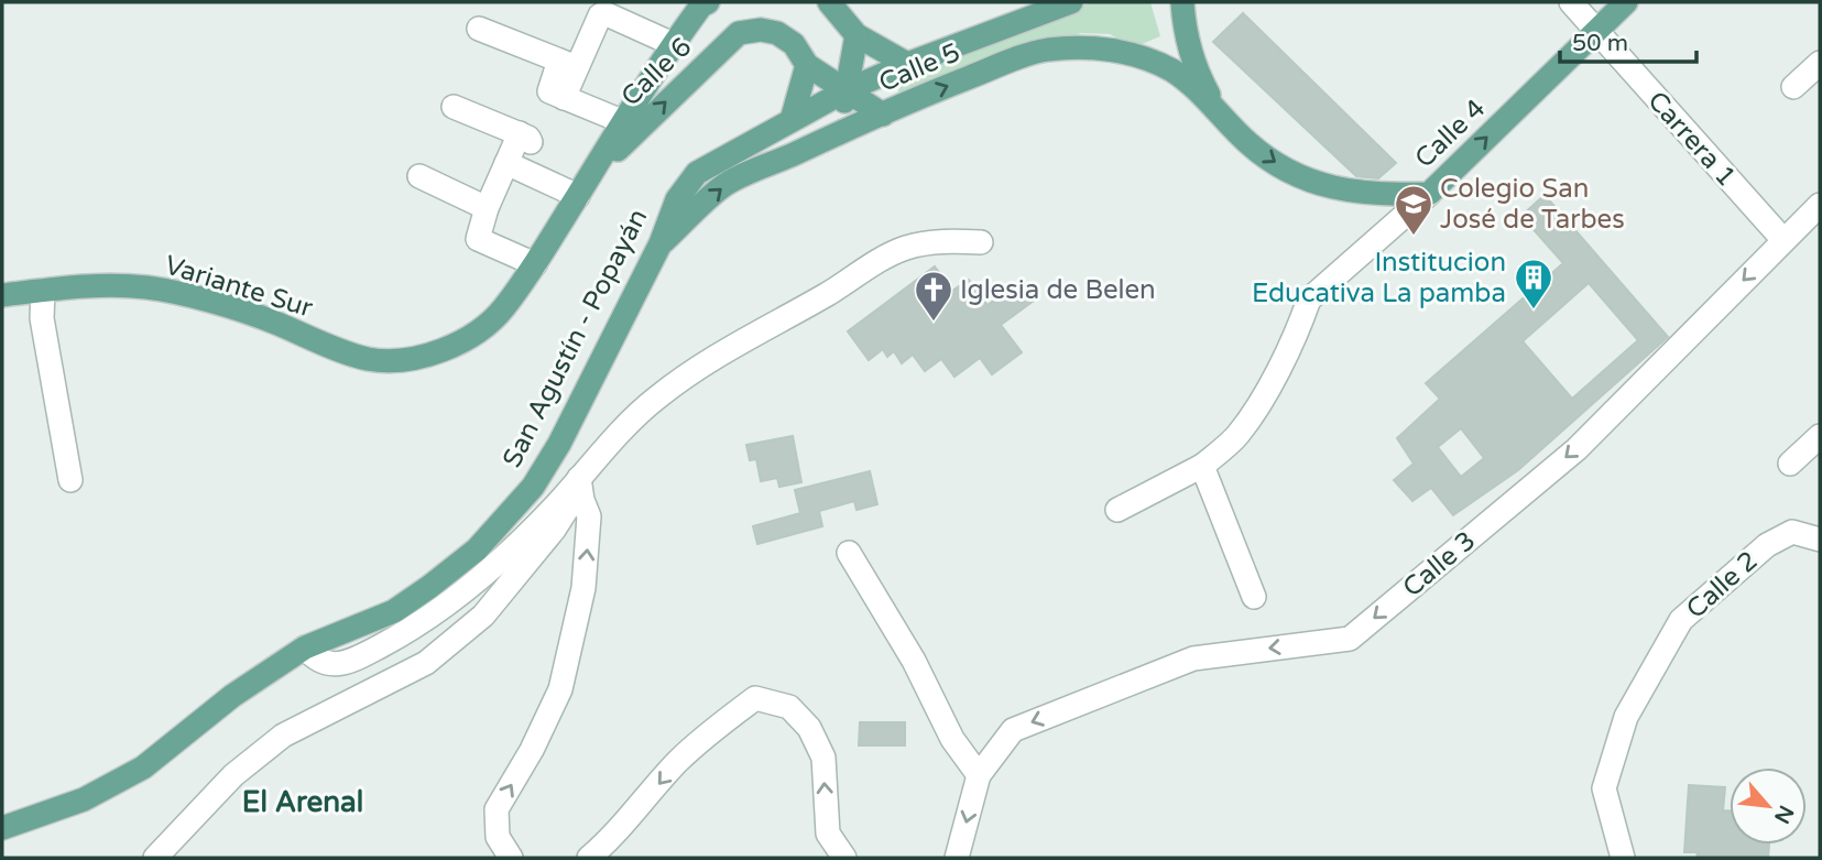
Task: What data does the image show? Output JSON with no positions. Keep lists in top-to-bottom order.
{
  "streets": {
    "main road": [
      "Calle 5",
      "Calle 6",
      "Calle 4",
      "Variante Sur",
      "San Agustín - Popayán"
    ],
    "street": ["Carrera 1", "Calle 3", "Calle 2"]
  },
  "crossings": [
    ["Calle 5", "Calle 6"],
    ["Calle 5", "San Agustín - Popayán"],
    ["Calle 6", "Variante Sur"],
    ["Calle 6", "San Agustín - Popayán"],
    ["Calle 4", "Carrera 1"],
    ["Carrera 1", "Calle 3"]
  ],
  "one_way": ["Calle 4", "Calle 3"],
  "districts": ["El Arenal"],
  "places": {
    "school or university": ["Colegio San José de Tarbes"],
    "building": ["Institucion Educativa La pamba"],
    "church": ["Iglesia de Belen"]
  },
  "scale_bar": "50 m",
  "north": "bottom right"
}
